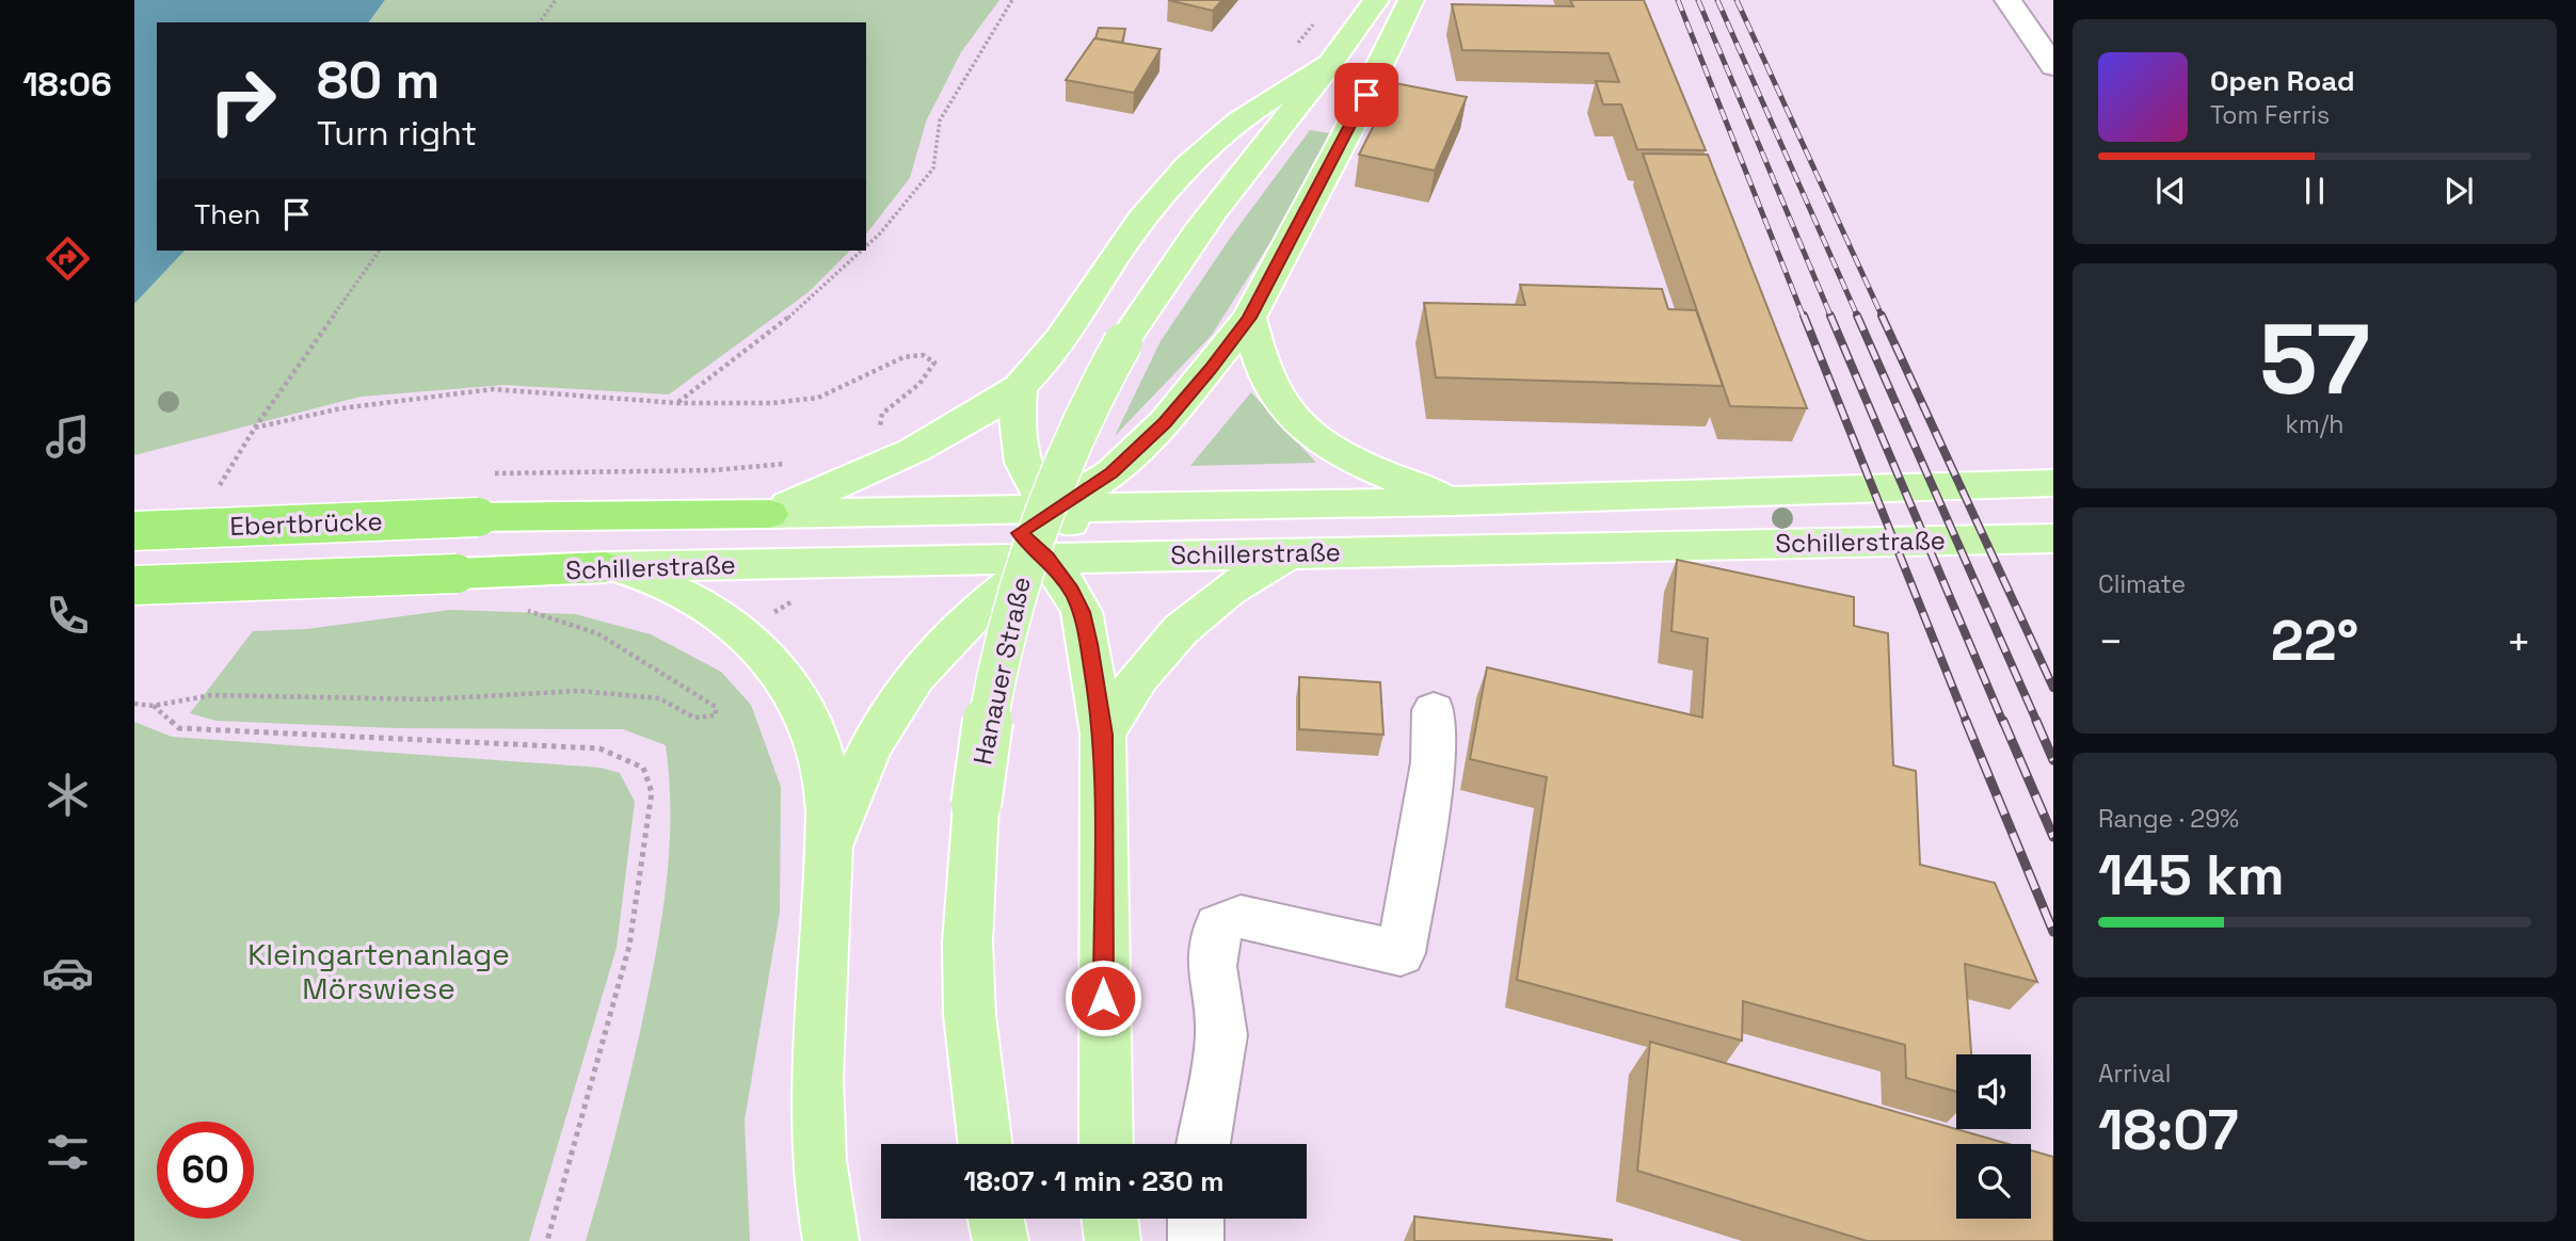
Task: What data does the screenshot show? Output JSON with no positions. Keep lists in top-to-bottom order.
{
  "streets": {
    "highway": ["Ebertbrücke", "Schillerstraße"],
    "main road": ["Hanauer Straße"]
  },
  "crossings": [
    ["Ebertbrücke", "Schillerstraße"]
  ],
  "parks": ["Kleingartenanlage Mörswiese"],
  "page": {
    "tabs": "18:06",
    "turn": ["80 m", "Turn right"],
    "song": ["Open Road", "Tom Ferris"],
    "then": "Then",
    "tile": [
      ["57", "km/h"],
      "Climate",
      ["Range · 29%", "145 km"],
      ["Arrival", "18:07"]
    ],
    "heat": ["−", "22°", "+"],
    "limit": "60",
    "trip": "18:07 · 1 min · 230 m"
  }
}
